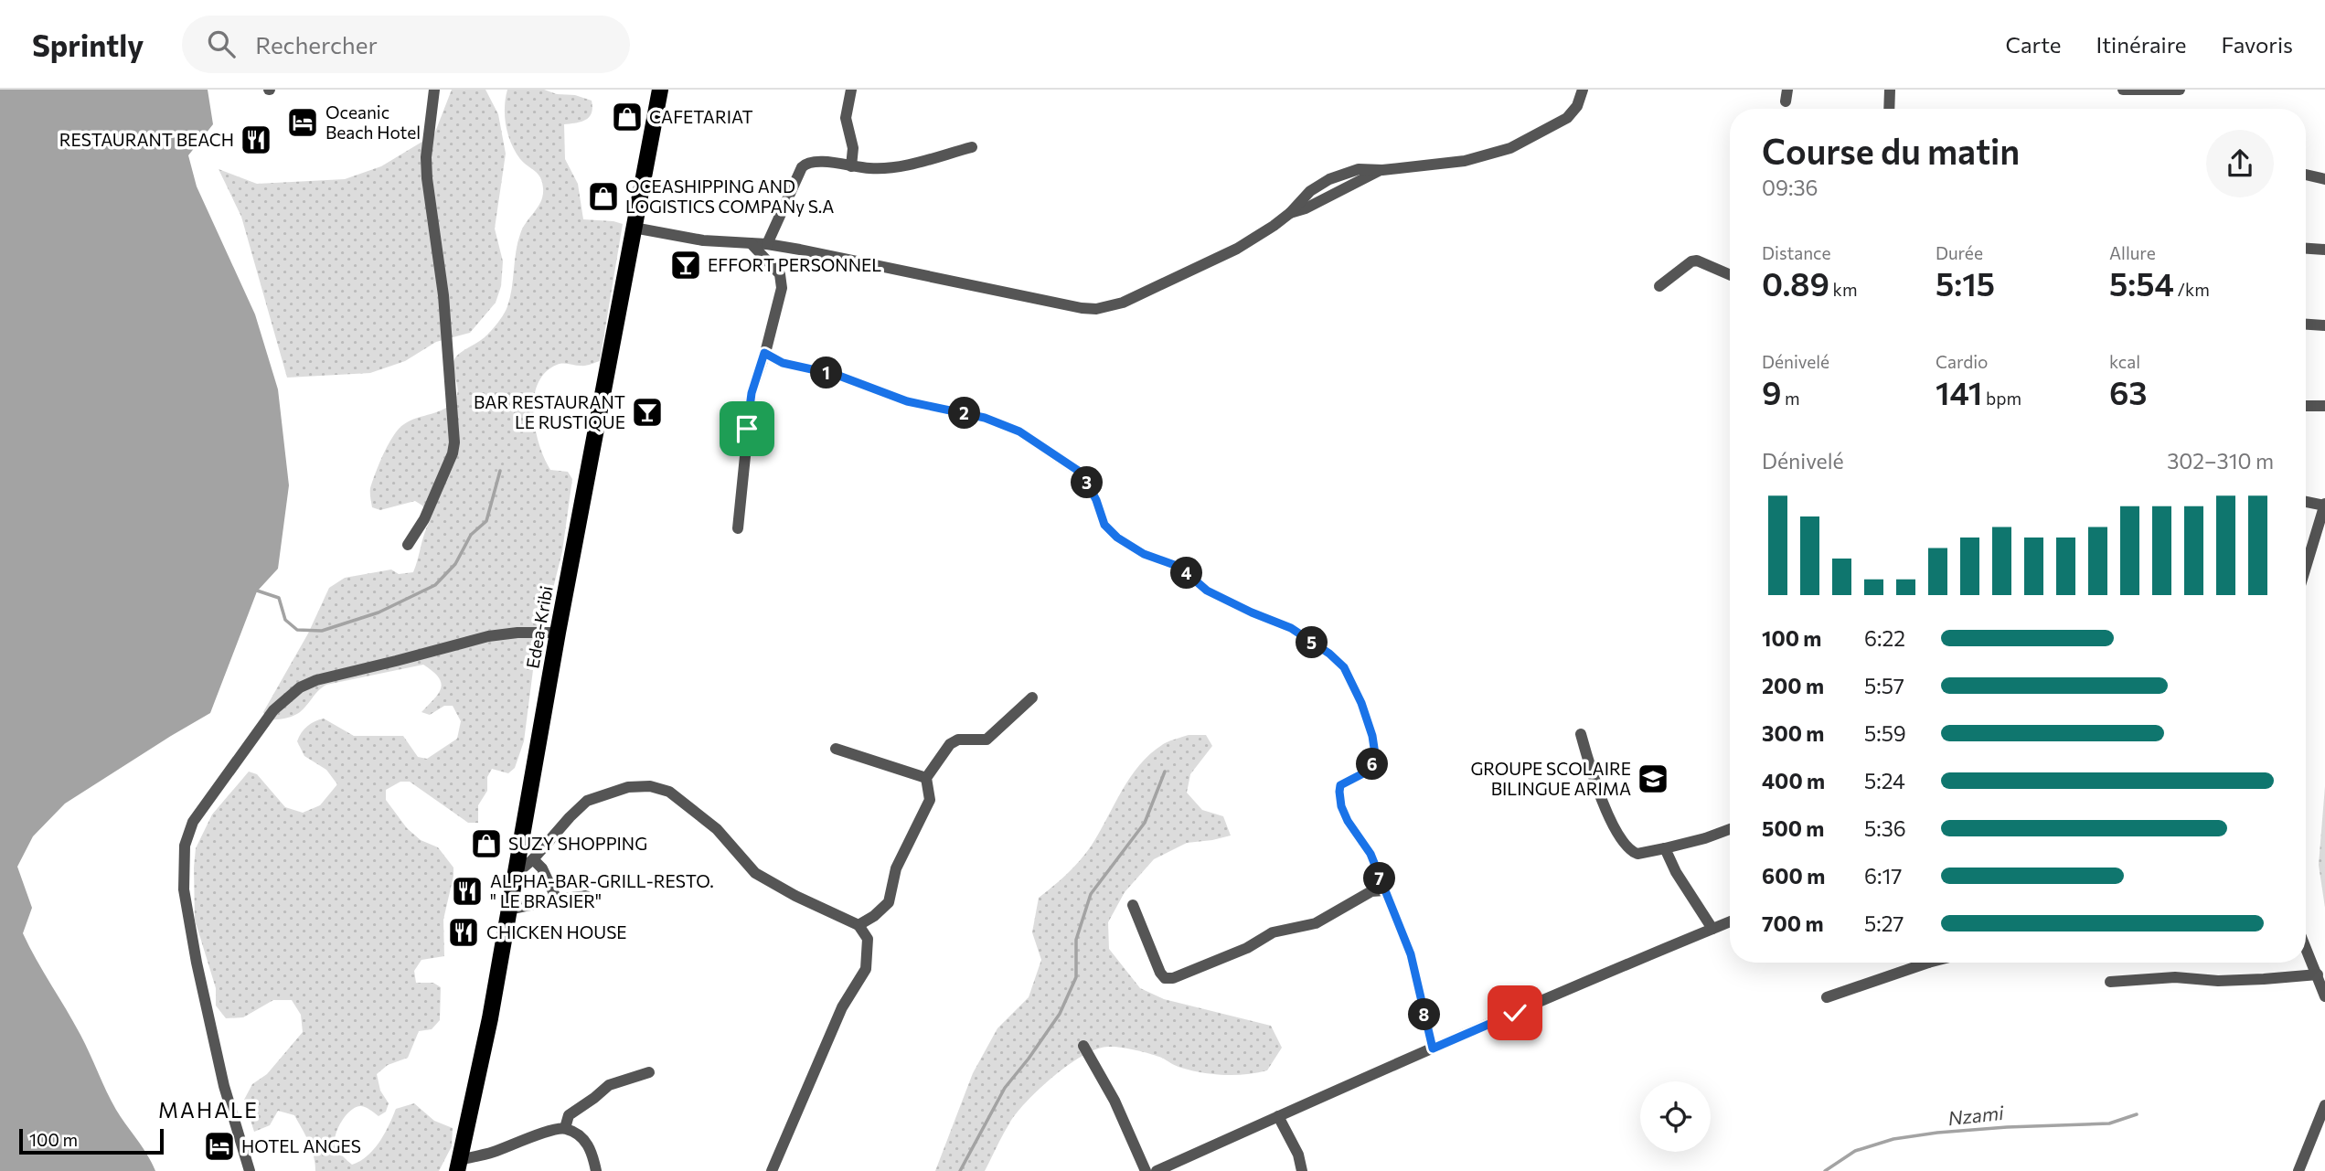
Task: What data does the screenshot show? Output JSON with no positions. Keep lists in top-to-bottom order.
{
  "streets": {
    "highway": ["Edea-Kribi"]
  },
  "districts": ["MAHALE"],
  "water": ["Nzami"],
  "places": {
    "shop": ["CAFETARIAT", "OCEASHIPPING AND LOGISTICS COMPANy S.A", "SUZY SHOPPING"],
    "hotel": ["Oceanic Beach Hotel", "HOTEL ANGES"],
    "restaurant": ["RESTAURANT BEACH", "ALPHA-BAR-GRILL-RESTO. \" LE BRASIER\"", "CHICKEN HOUSE"],
    "bar": ["EFFORT PERSONNEL", "BAR RESTAURANT LE RUSTIQUE"],
    "school or university": ["GROUPE SCOLAIRE BILINGUE ARIMA"]
  },
  "scale_bar": "100 m",
  "page": {
    "header": "Sprintly",
    "search": "Rechercher",
    "nav": ["Carte", "Itinéraire", "Favoris"],
    "heading": ["Course du matin", "09:36"],
    "stats": [
      ["Distance", "0.89 km"],
      ["Durée", "5:15"],
      ["Allure", "5:54 /km"],
      ["Dénivelé", "9 m"],
      ["Cardio", "141 bpm"],
      ["kcal", "63"]
    ],
    "pins": [
      "1",
      "2",
      "3",
      "4",
      "5",
      "6",
      "7",
      "8"
    ],
    "chart": ["Dénivelé", "302–310 m"],
    "list": [
      {
        "name": "100 m",
        "note": "6:22"
      },
      {
        "name": "200 m",
        "note": "5:57"
      },
      {
        "name": "300 m",
        "note": "5:59"
      },
      {
        "name": "400 m",
        "note": "5:24"
      },
      {
        "name": "500 m",
        "note": "5:36"
      },
      {
        "name": "600 m",
        "note": "6:17"
      },
      {
        "name": "700 m",
        "note": "5:27"
      }
    ],
    "scale": "100 m"
  }
}
